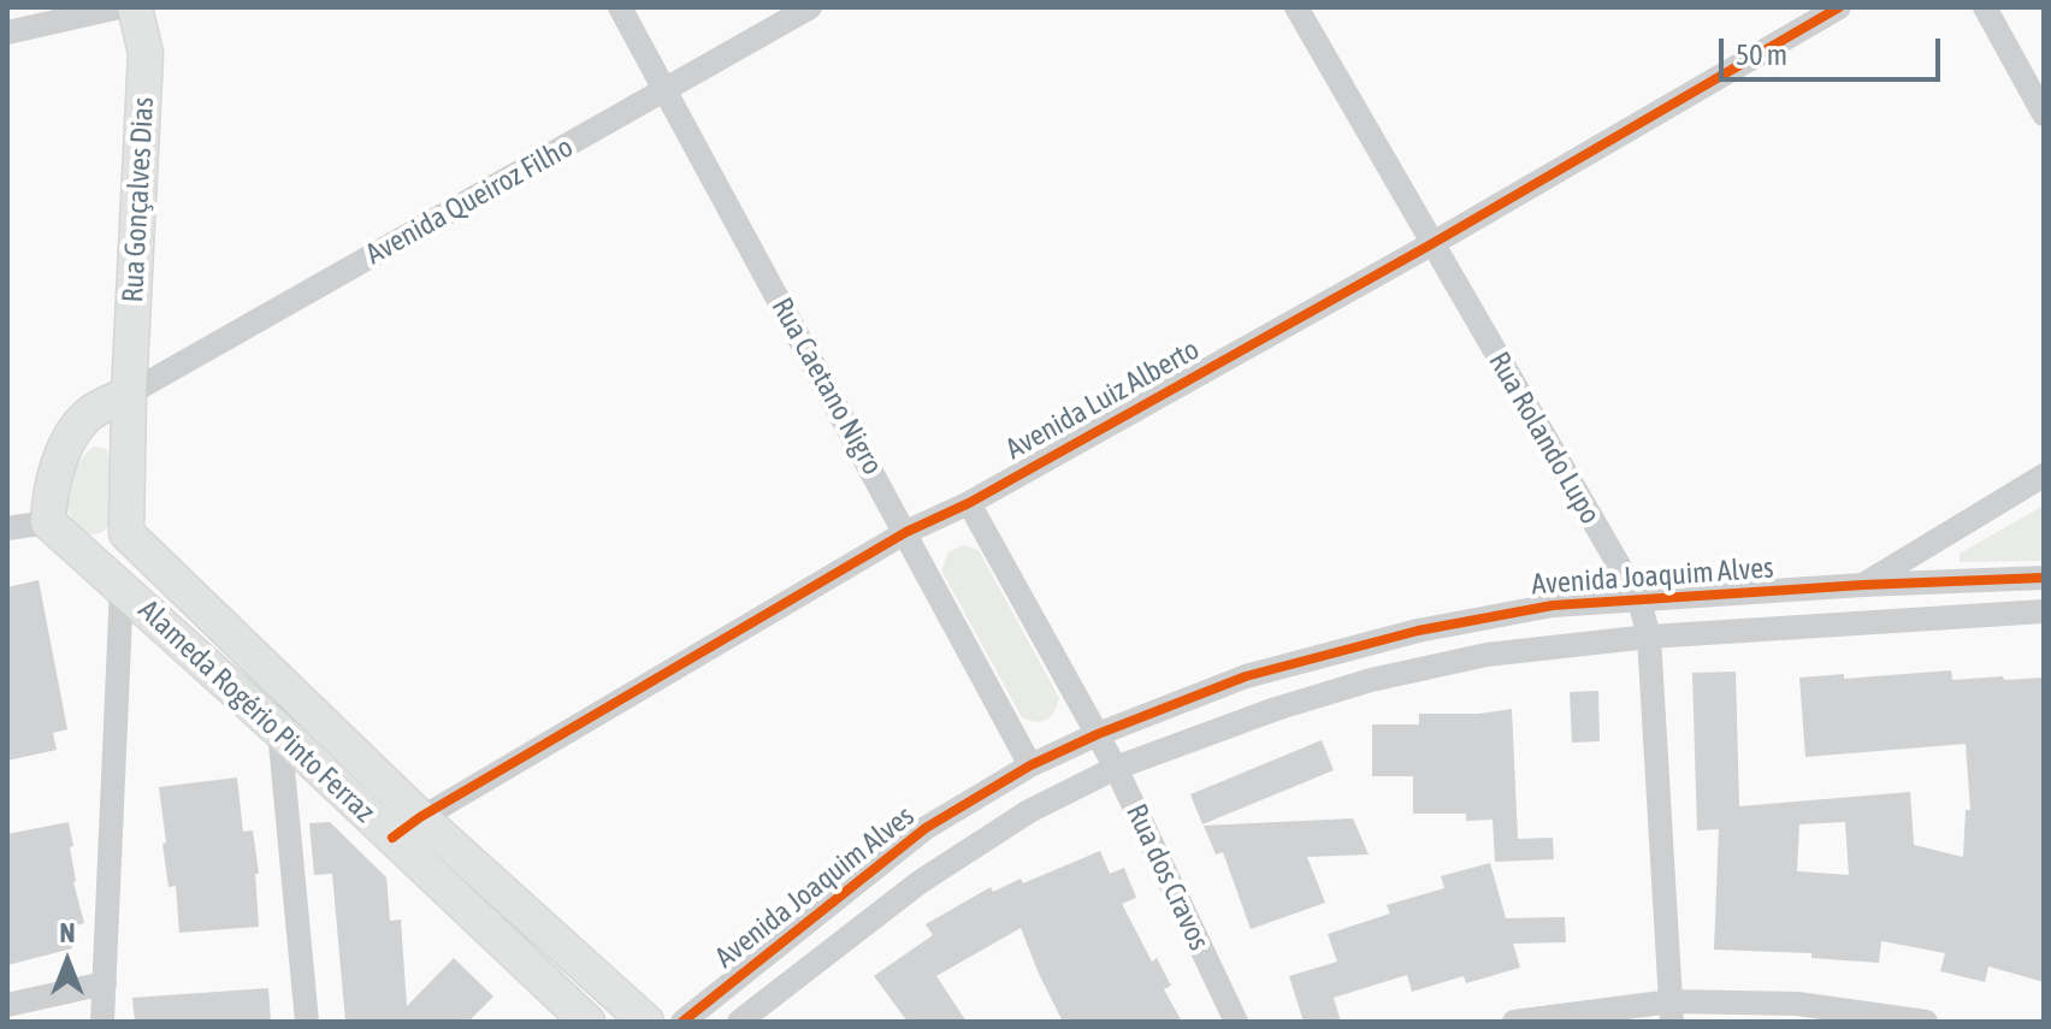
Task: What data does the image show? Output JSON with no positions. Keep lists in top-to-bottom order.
{
  "streets": {
    "street": [
      "Rua Gonçalves Dias",
      "Avenida Queiroz Filho",
      "Rua Caetano Nigro",
      "Avenida Luiz Alberto",
      "Rua Rolando Lupo",
      "Avenida Joaquim Alves",
      "Alameda Rogério Pinto Ferraz",
      "Rua dos Cravos"
    ]
  },
  "crossings": [
    ["Rua Gonçalves Dias", "Avenida Queiroz Filho"],
    ["Rua Gonçalves Dias", "Alameda Rogério Pinto Ferraz"],
    ["Avenida Queiroz Filho", "Rua Caetano Nigro"],
    ["Rua Caetano Nigro", "Avenida Luiz Alberto"],
    ["Rua Caetano Nigro", "Avenida Joaquim Alves"],
    ["Avenida Luiz Alberto", "Rua Rolando Lupo"],
    ["Avenida Luiz Alberto", "Alameda Rogério Pinto Ferraz"],
    ["Rua Rolando Lupo", "Avenida Joaquim Alves"],
    ["Avenida Joaquim Alves", "Rua dos Cravos"]
  ],
  "scale_bar": "50 m",
  "north": "top"
}
